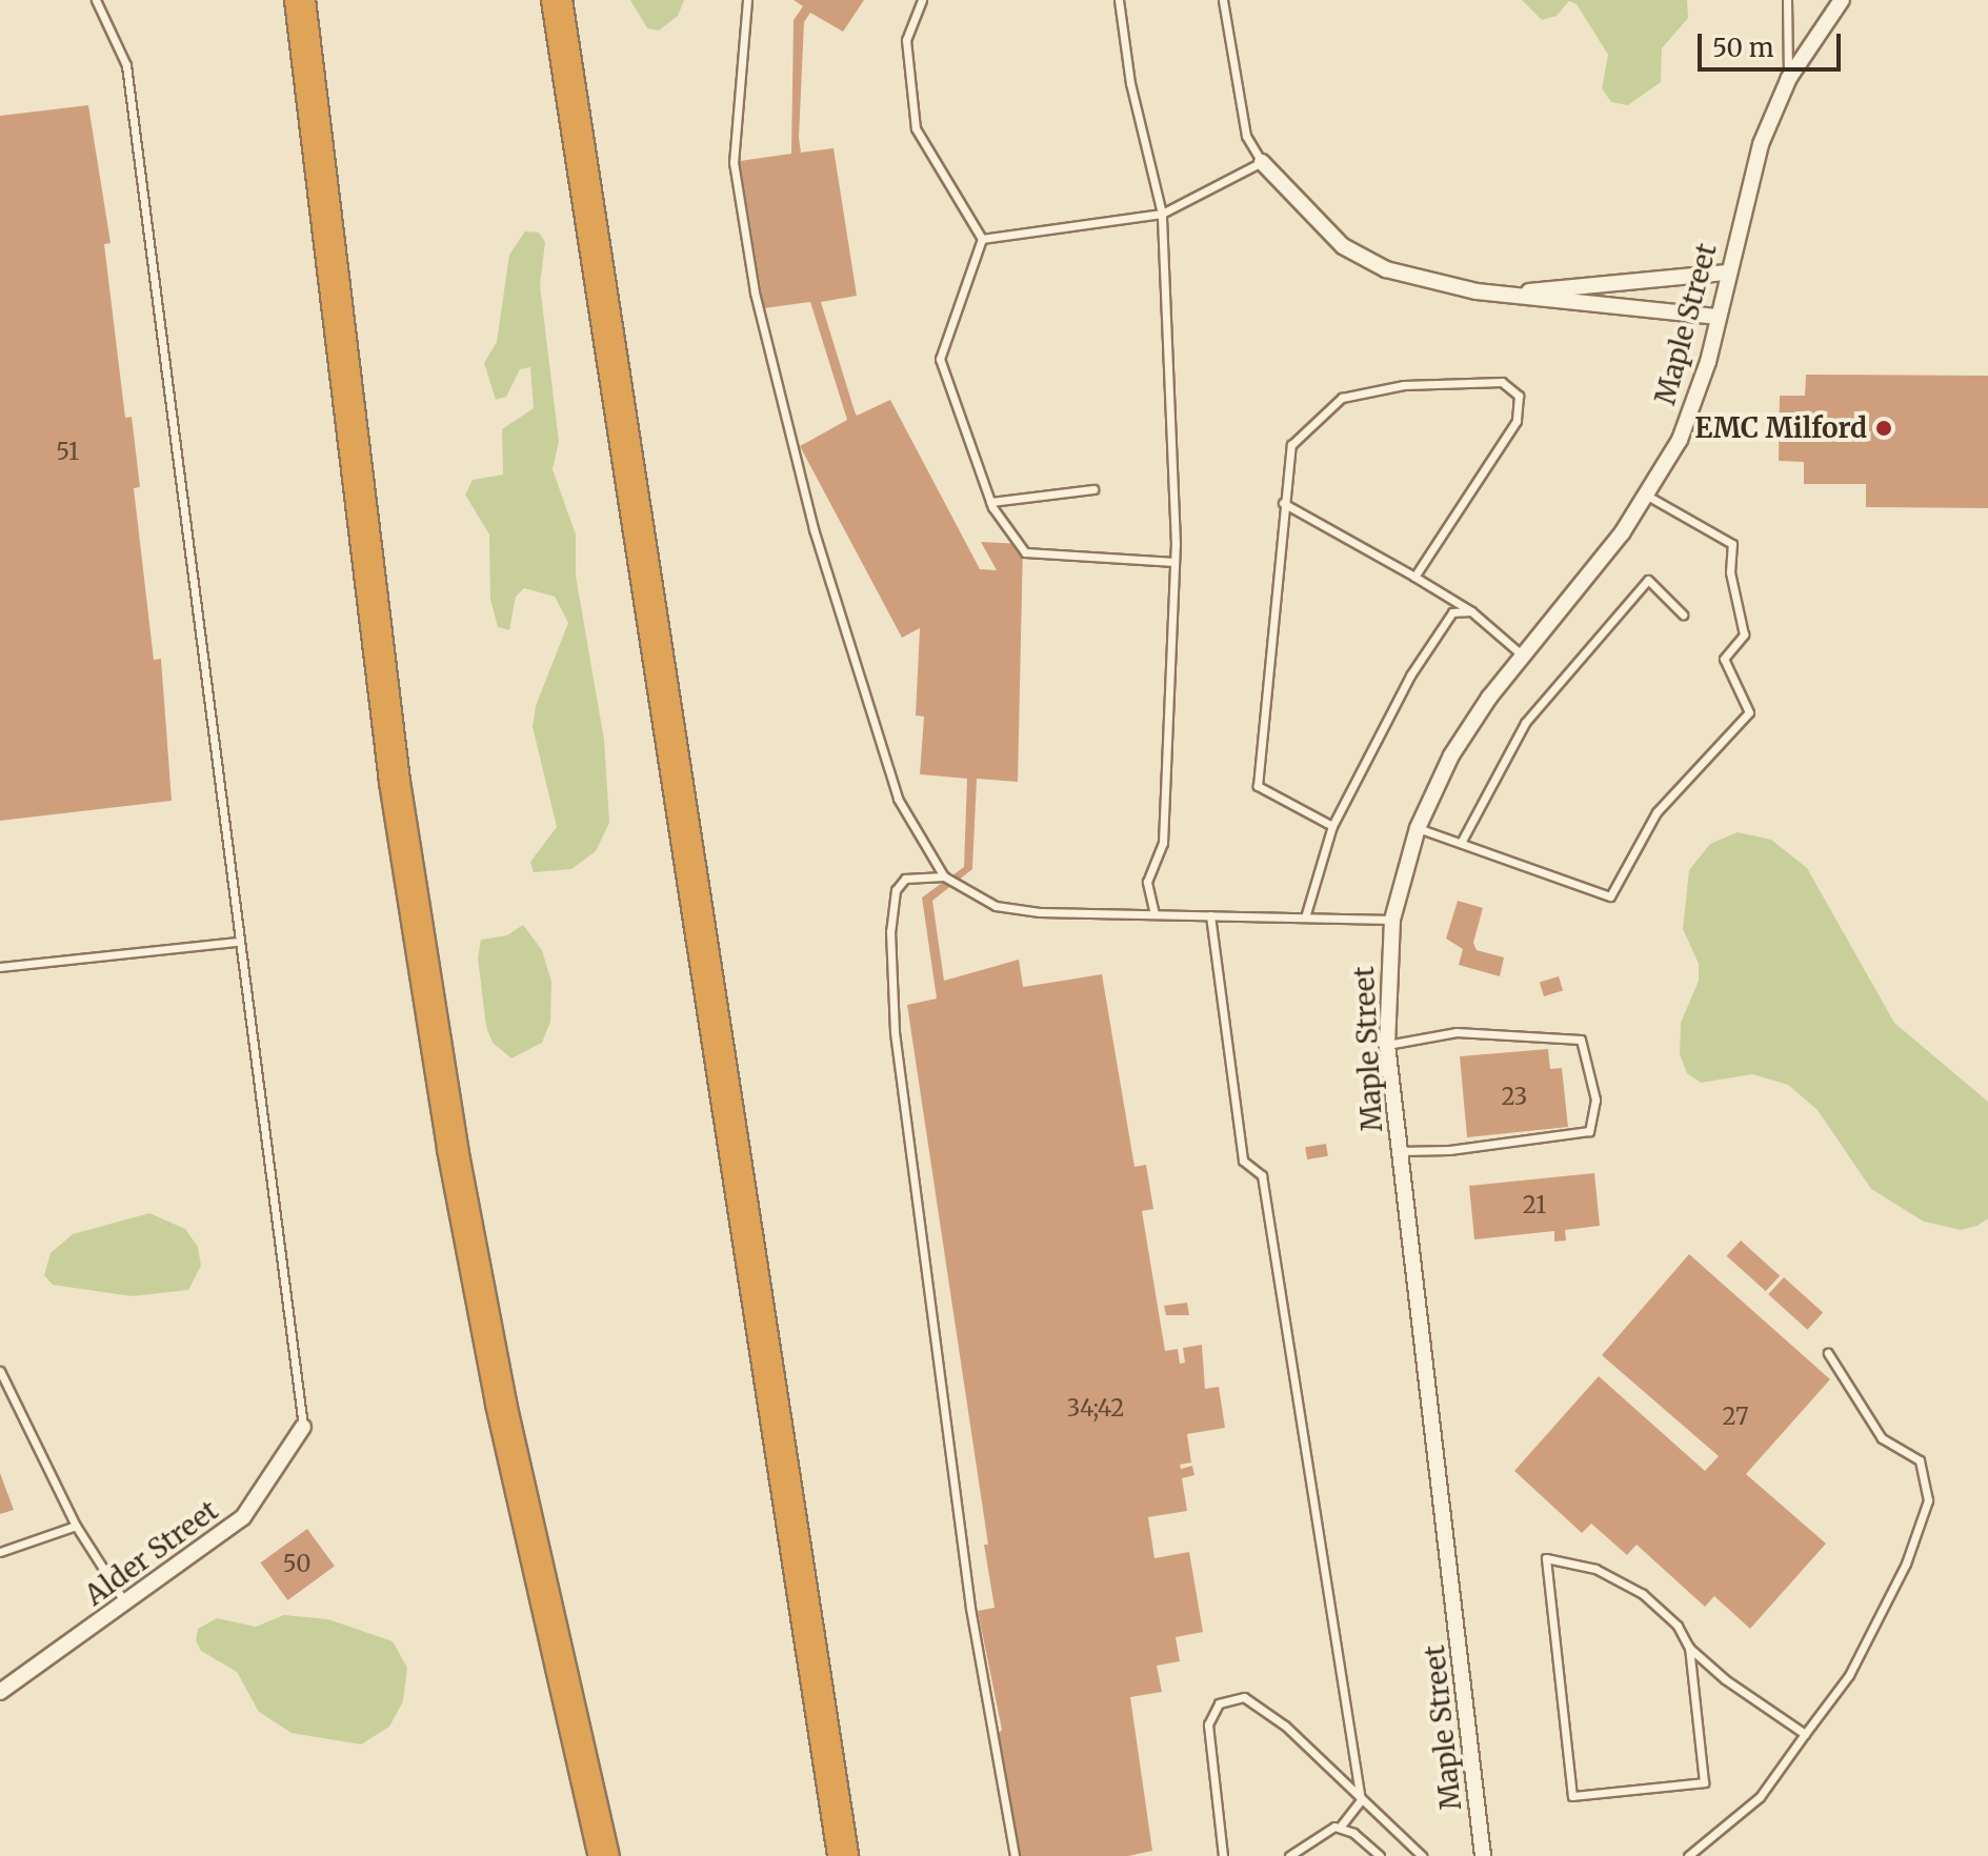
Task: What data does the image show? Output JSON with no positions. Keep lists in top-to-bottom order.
{
  "streets": {
    "street": ["Maple Street", "Alder Street"]
  },
  "places": ["EMC Milford"],
  "house_numbers": [
    "51",
    "23",
    "21",
    "34;42",
    "27",
    "50"
  ],
  "scale_bar": "50 m"
}
